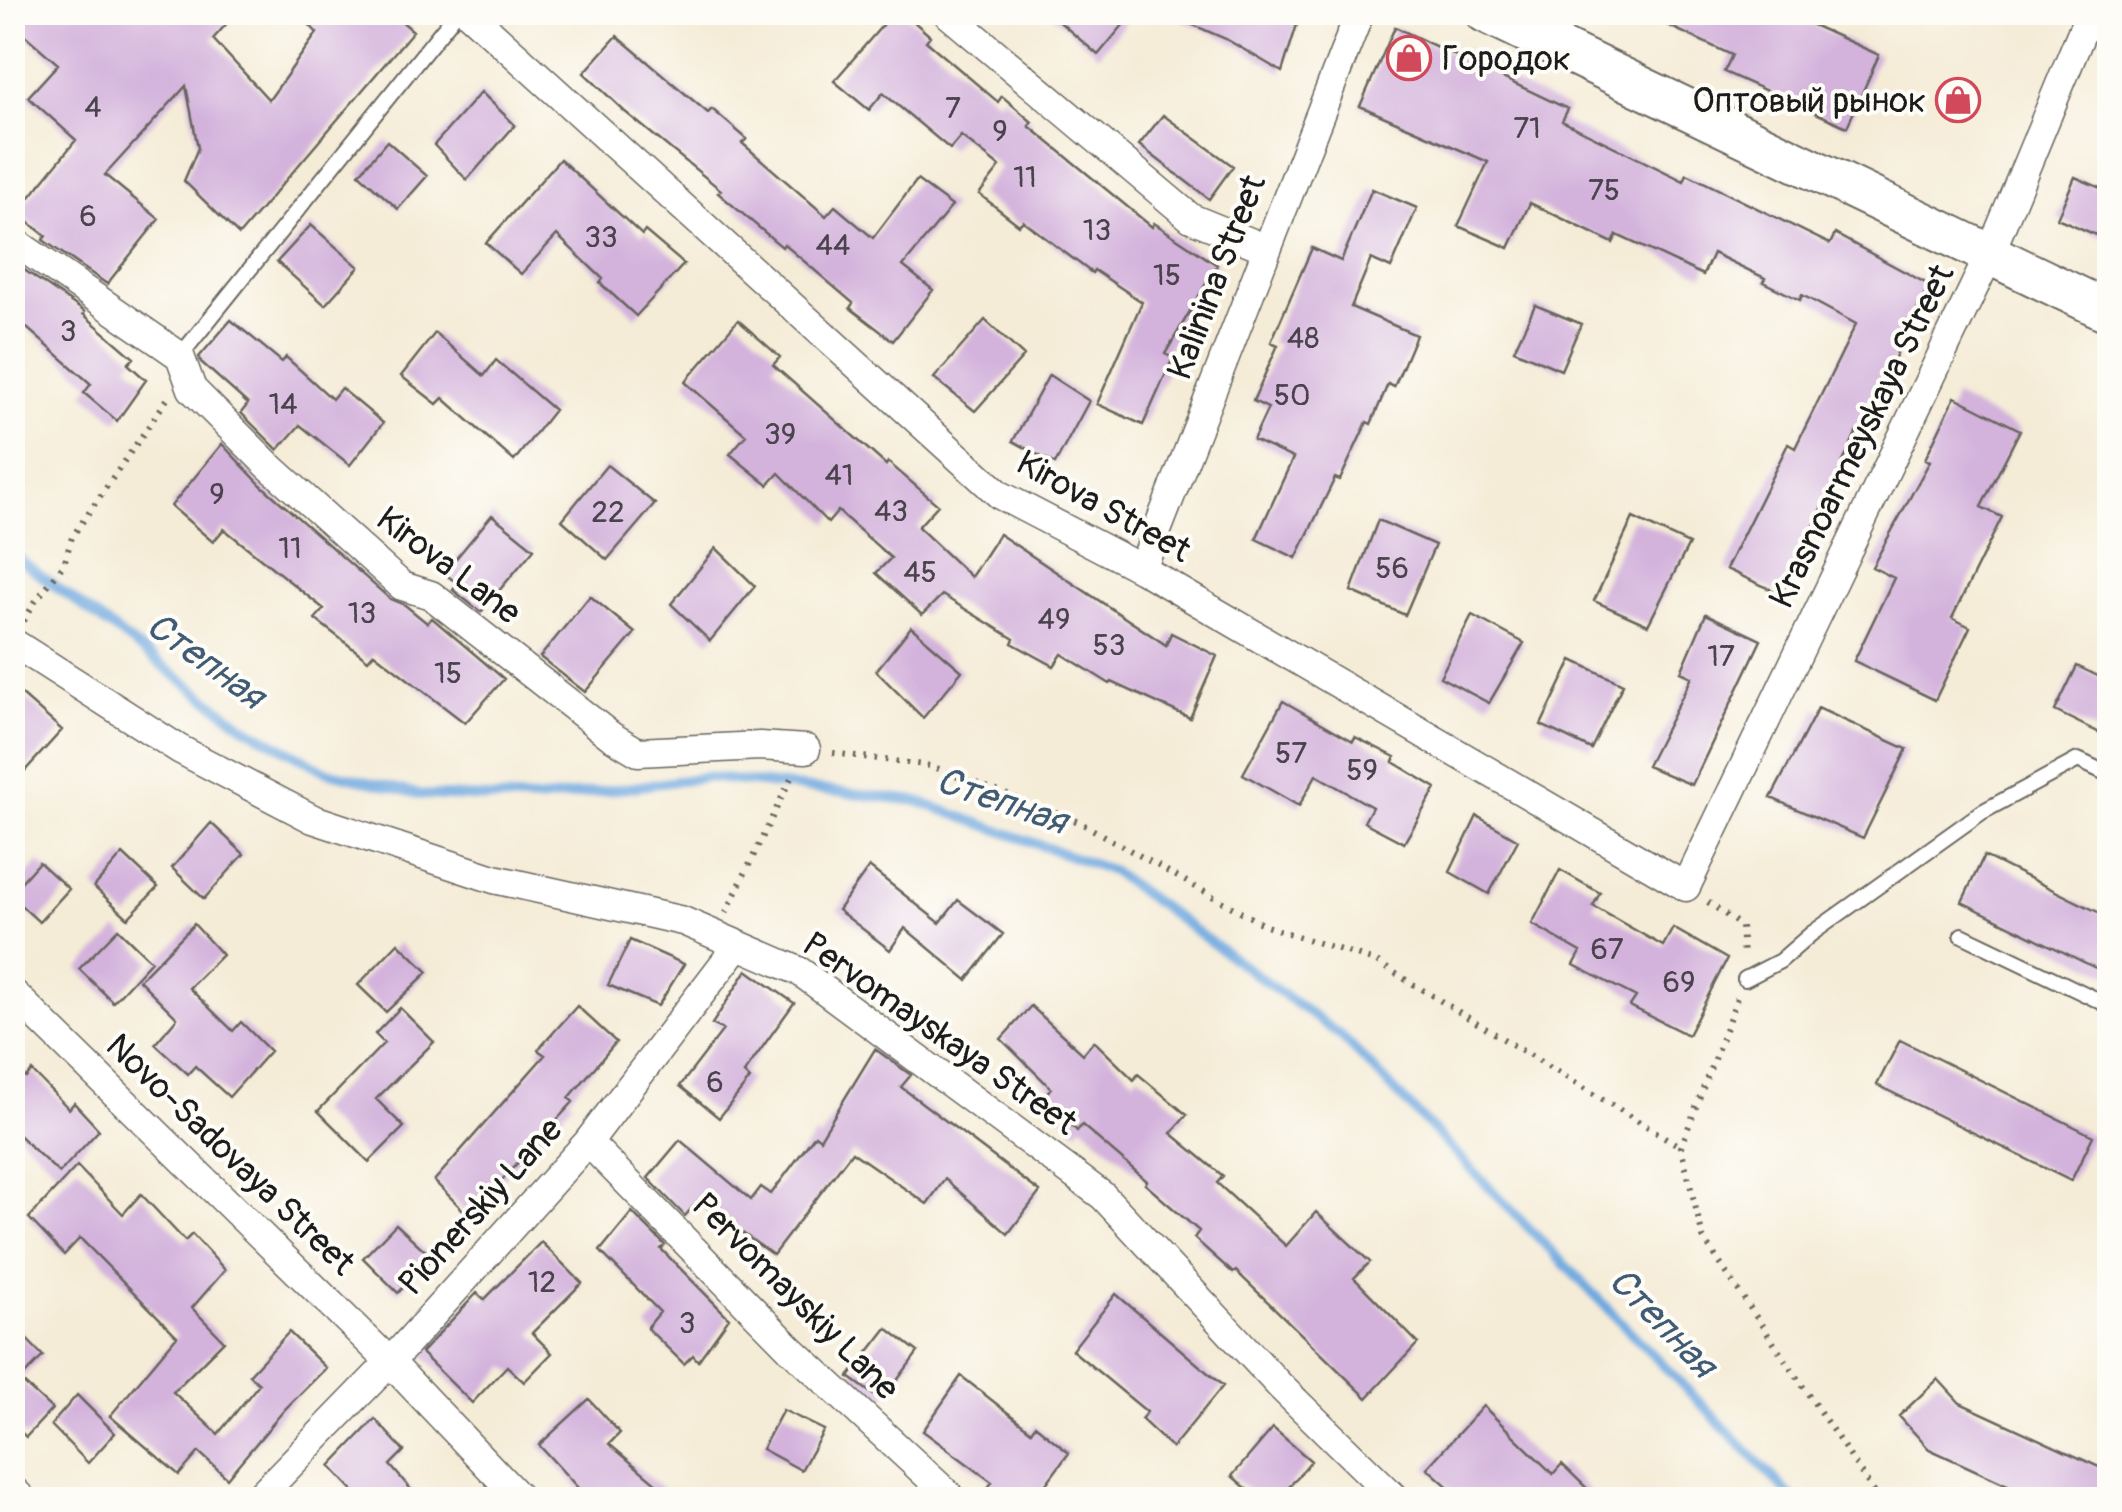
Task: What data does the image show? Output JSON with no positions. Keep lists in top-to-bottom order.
{
  "streets": {
    "street": [
      "Kalinina Street",
      "Krasnoarmeyskaya Street",
      "Kirova Street",
      "Kirova Lane",
      "Pervomayskaya Street",
      "Novo-Sadovaya Street",
      "Pionerskiy Lane",
      "Pervomayskiy Lane"
    ]
  },
  "crossings": [
    ["Kalinina Street", "Kirova Street"],
    ["Krasnoarmeyskaya Street", "Kirova Street"],
    ["Pervomayskaya Street", "Pionerskiy Lane"],
    ["Novo-Sadovaya Street", "Pionerskiy Lane"],
    ["Pionerskiy Lane", "Pervomayskiy Lane"]
  ],
  "water": ["Степная"],
  "places": {
    "shop": ["Городок", "Оптовый рынок"]
  },
  "house_numbers": [
    "4",
    "7",
    "71",
    "9",
    "11",
    "75",
    "6",
    "13",
    "33",
    "44",
    "15",
    "3",
    "48",
    "50",
    "14",
    "39",
    "41",
    "9",
    "43",
    "22",
    "11",
    "56",
    "45",
    "13",
    "49",
    "53",
    "17",
    "15",
    "57",
    "59",
    "67",
    "69",
    "6",
    "12",
    "3"
  ]
}
